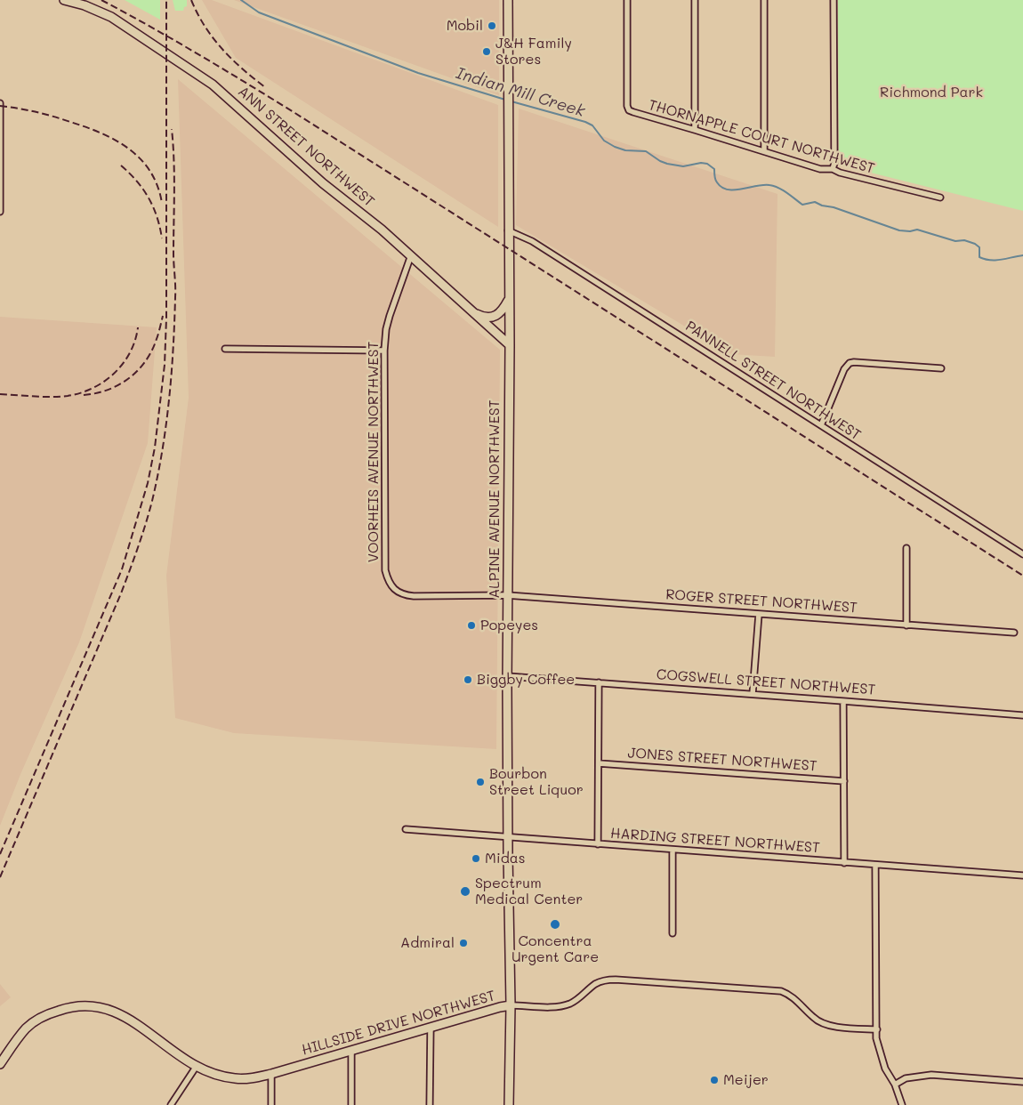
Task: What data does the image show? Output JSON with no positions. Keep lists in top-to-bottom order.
{
  "streets": {
    "main road": ["ANN STREET NORTHWEST", "ALPINE AVENUE NORTHWEST", "HILLSIDE DRIVE NORTHWEST"],
    "street": [
      "THORNAPPLE COURT NORTHWEST",
      "PANNELL STREET NORTHWEST",
      "VOORHEIS AVENUE NORTHWEST",
      "ROGER STREET NORTHWEST",
      "COGSWELL STREET NORTHWEST",
      "JONES STREET NORTHWEST",
      "HARDING STREET NORTHWEST"
    ]
  },
  "crossings": [
    ["ANN STREET NORTHWEST", "VOORHEIS AVENUE NORTHWEST"],
    ["ANN STREET NORTHWEST", "ALPINE AVENUE NORTHWEST"],
    ["PANNELL STREET NORTHWEST", "ALPINE AVENUE NORTHWEST"],
    ["VOORHEIS AVENUE NORTHWEST", "ALPINE AVENUE NORTHWEST"],
    ["VOORHEIS AVENUE NORTHWEST", "ROGER STREET NORTHWEST"],
    ["ALPINE AVENUE NORTHWEST", "ROGER STREET NORTHWEST"],
    ["ALPINE AVENUE NORTHWEST", "COGSWELL STREET NORTHWEST"],
    ["ALPINE AVENUE NORTHWEST", "HARDING STREET NORTHWEST"],
    ["ALPINE AVENUE NORTHWEST", "HILLSIDE DRIVE NORTHWEST"]
  ],
  "water": ["Indian Mill Creek"],
  "parks": ["Richmond Park"],
  "places": [
    "Mobil",
    "J&H Family Stores",
    "Popeyes",
    "Biggby Coffee",
    "Bourbon Street Liquor",
    "Midas",
    "Spectrum Medical Center",
    "Concentra Urgent Care",
    "Admiral",
    "Meijer"
  ]
}
